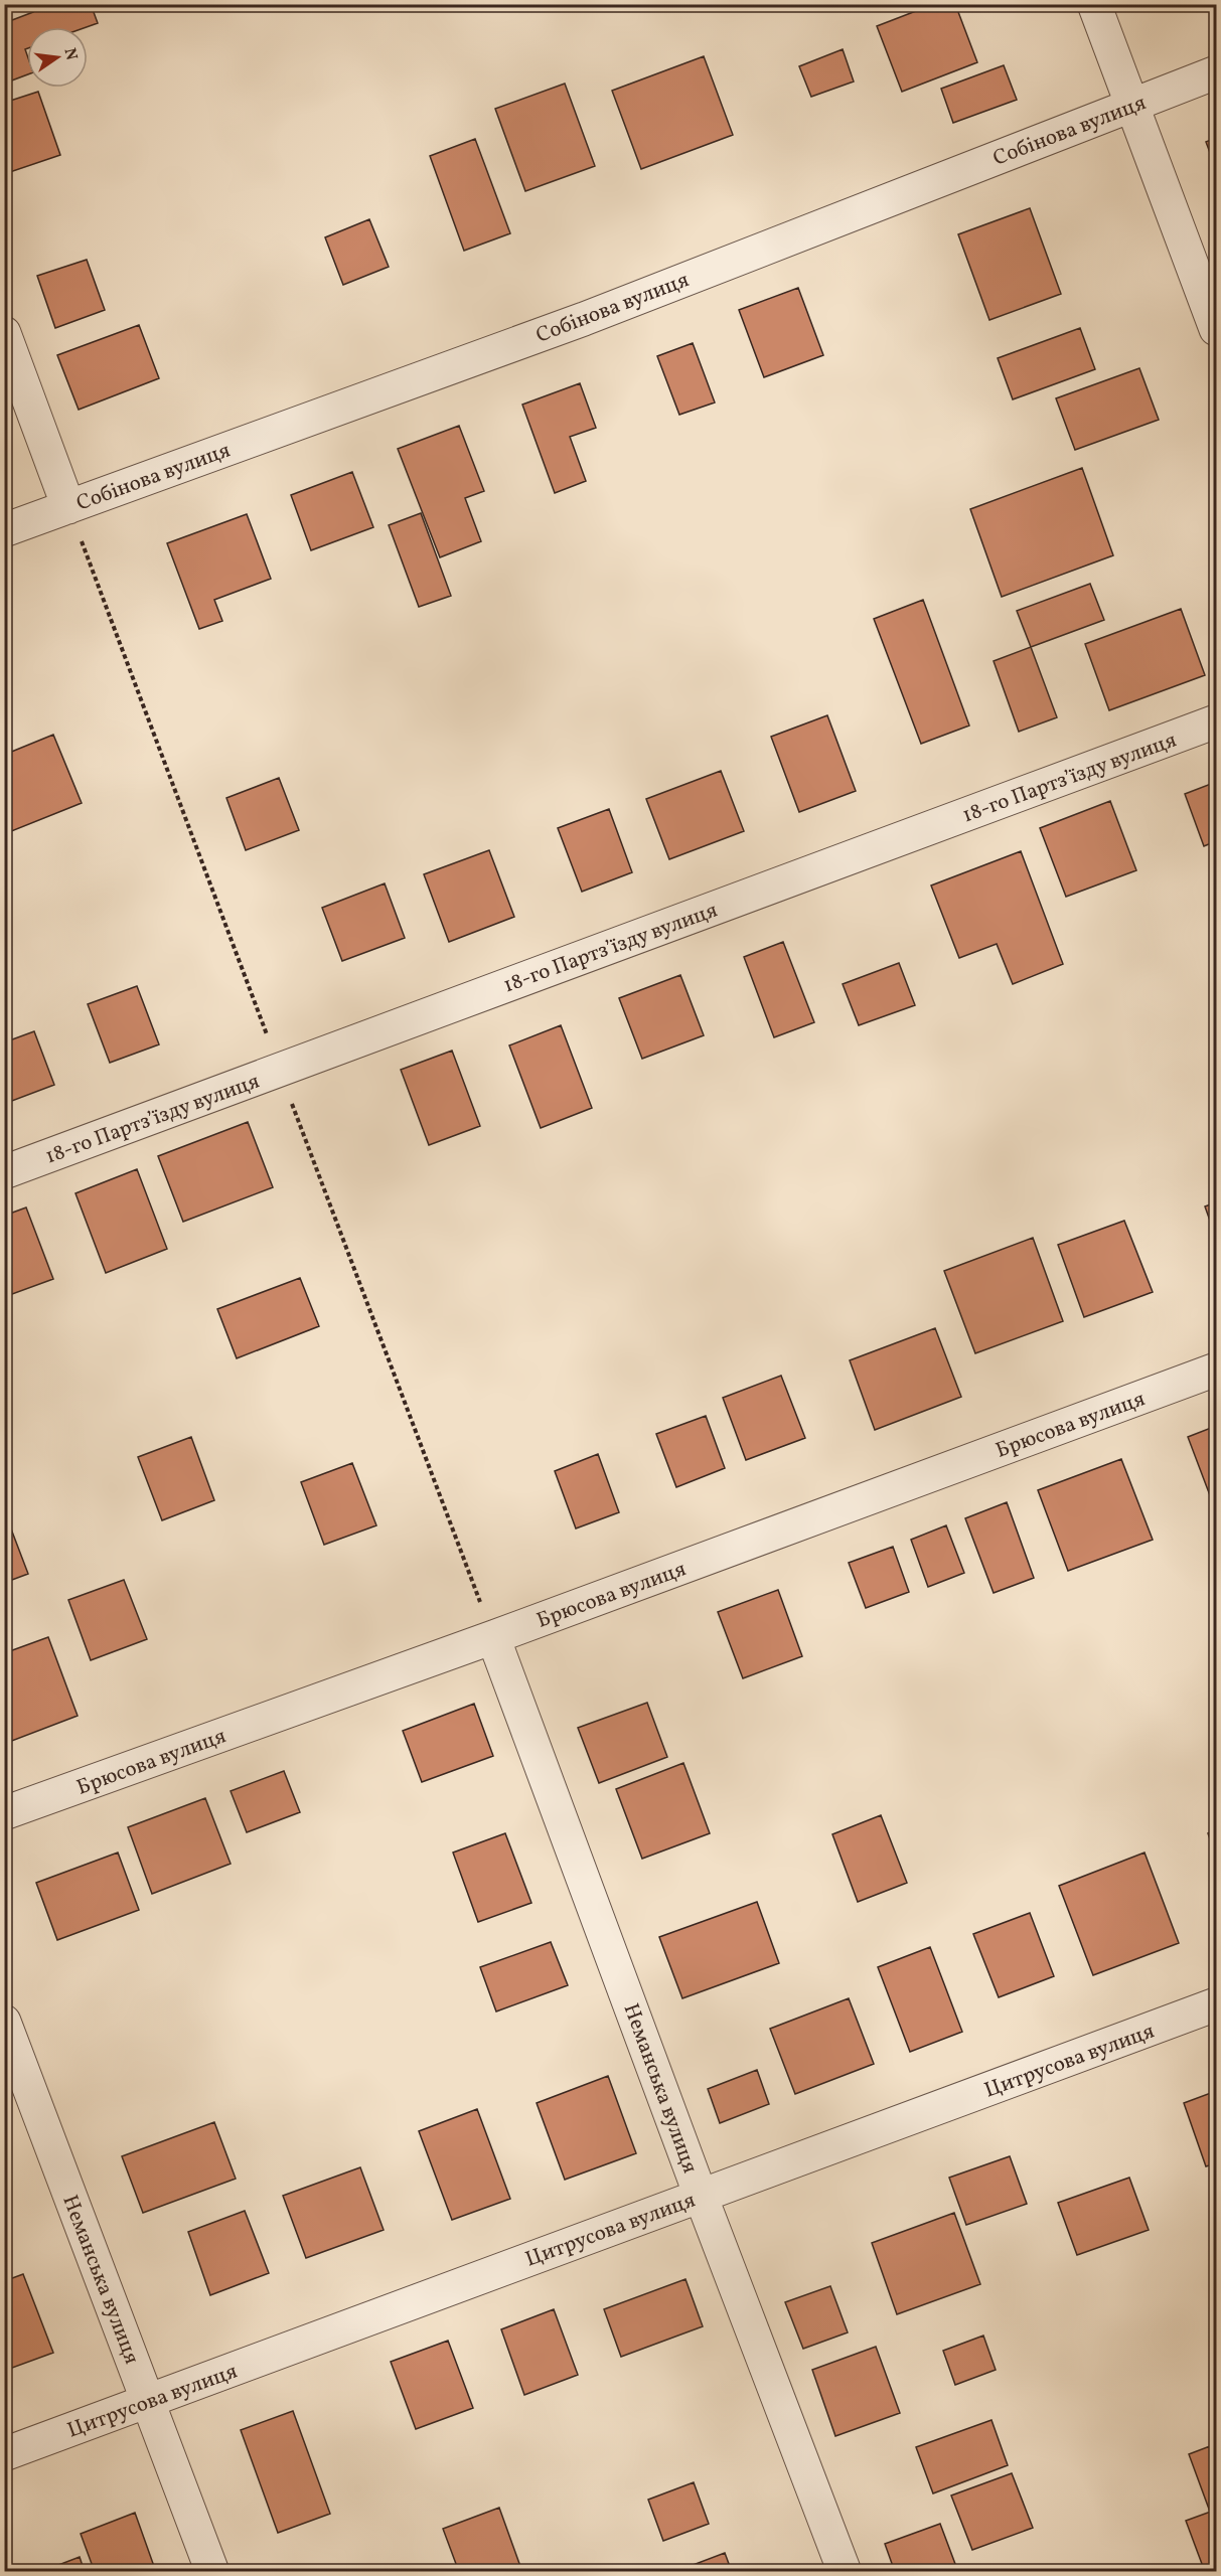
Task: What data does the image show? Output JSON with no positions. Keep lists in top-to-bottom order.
{
  "streets": {
    "street": [
      "Собінова вулиця",
      "18-го Партз’їзду вулиця",
      "Брюсова вулиця",
      "Цитрусова вулиця",
      "Неманська вулиця"
    ]
  },
  "crossings": [
    ["Брюсова вулиця", "Неманська вулиця"],
    ["Цитрусова вулиця", "Неманська вулиця"]
  ],
  "north": "right"
}
